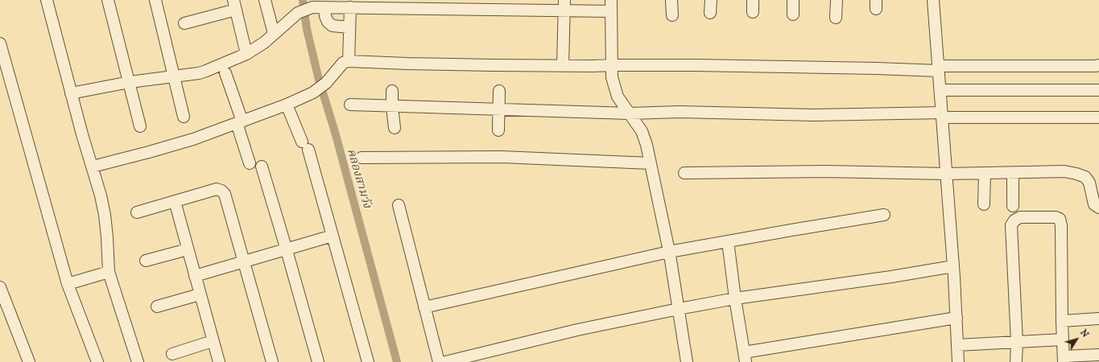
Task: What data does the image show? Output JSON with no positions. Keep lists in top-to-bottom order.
{
  "water": ["คลองสามวัง"],
  "north": "top right"
}
